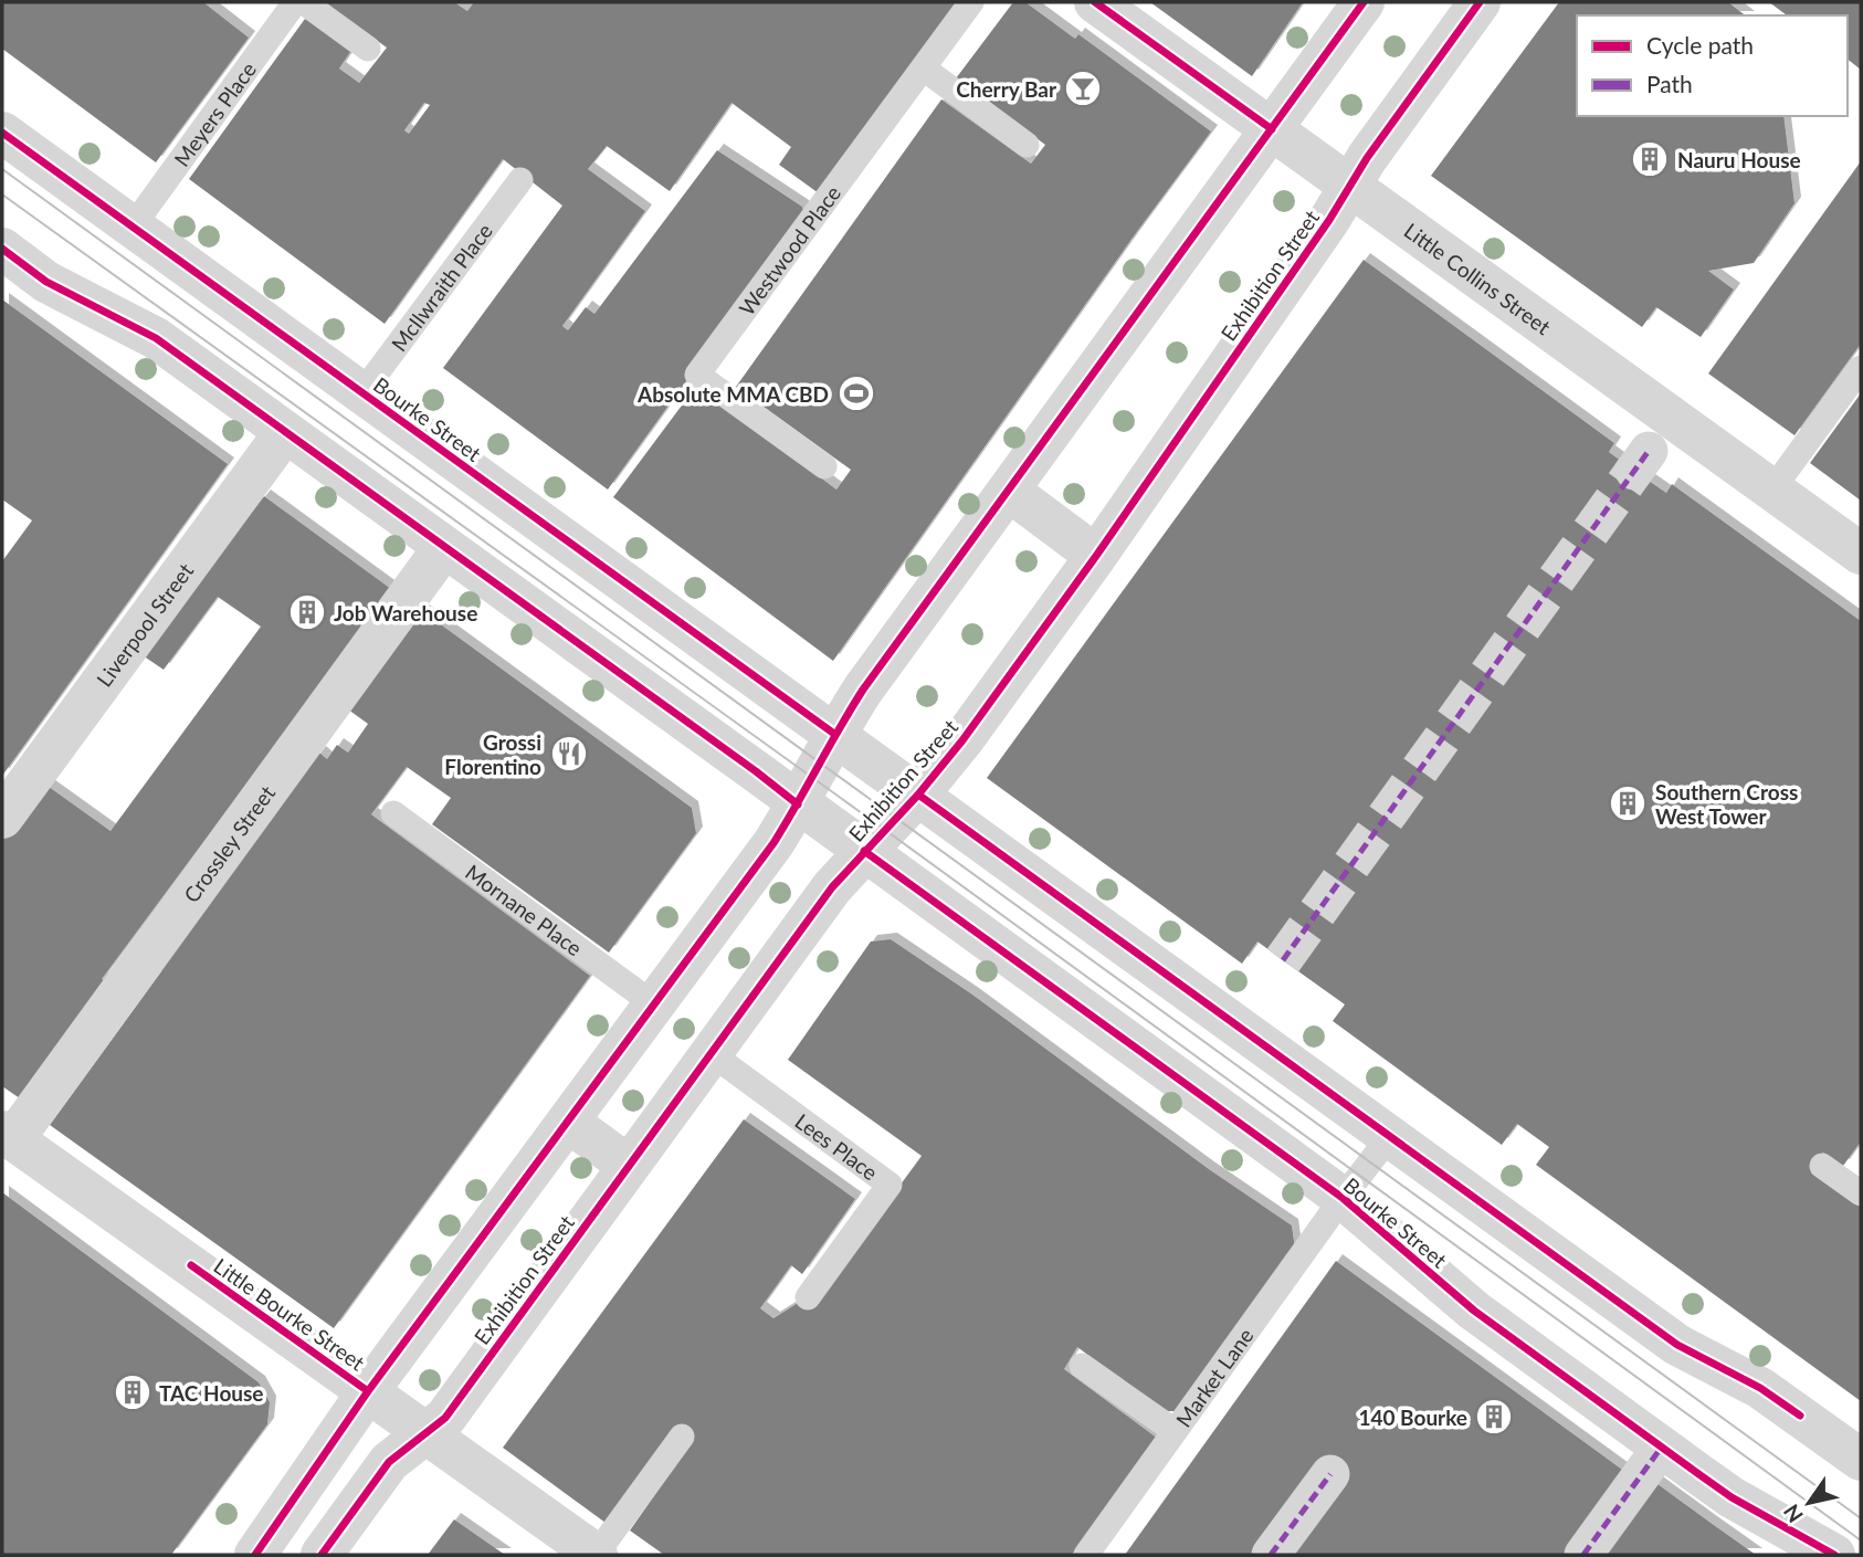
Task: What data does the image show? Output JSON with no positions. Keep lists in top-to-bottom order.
{
  "streets": {
    "street": [
      "Exhibition Street",
      "Little Collins Street",
      "Bourke Street",
      "Liverpool Street",
      "Crossley Street",
      "Little Bourke Street"
    ],
    "lane": [
      "Meyers Place",
      "Westwood Place",
      "McIlwraith Place",
      "Mornane Place",
      "Lees Place",
      "Market Lane"
    ]
  },
  "crossings": [
    ["Meyers Place", "Bourke Street"],
    ["Exhibition Street", "Little Collins Street"],
    ["Exhibition Street", "Bourke Street"],
    ["Exhibition Street", "Lees Place"],
    ["Exhibition Street", "Little Bourke Street"],
    ["McIlwraith Place", "Bourke Street"],
    ["Bourke Street", "Liverpool Street"],
    ["Bourke Street", "Crossley Street"],
    ["Bourke Street", "Market Lane"],
    ["Crossley Street", "Little Bourke Street"]
  ],
  "places": {
    "bar": ["Cherry Bar"],
    "building": [
      "Nauru House",
      "Job Warehouse",
      "Southern Cross West Tower",
      "TAC House",
      "140 Bourke"
    ],
    "sports": ["Absolute MMA CBD"],
    "restaurant": ["Grossi Florentino"]
  },
  "legend": ["Cycle path", "Path"],
  "north": "bottom left"
}
